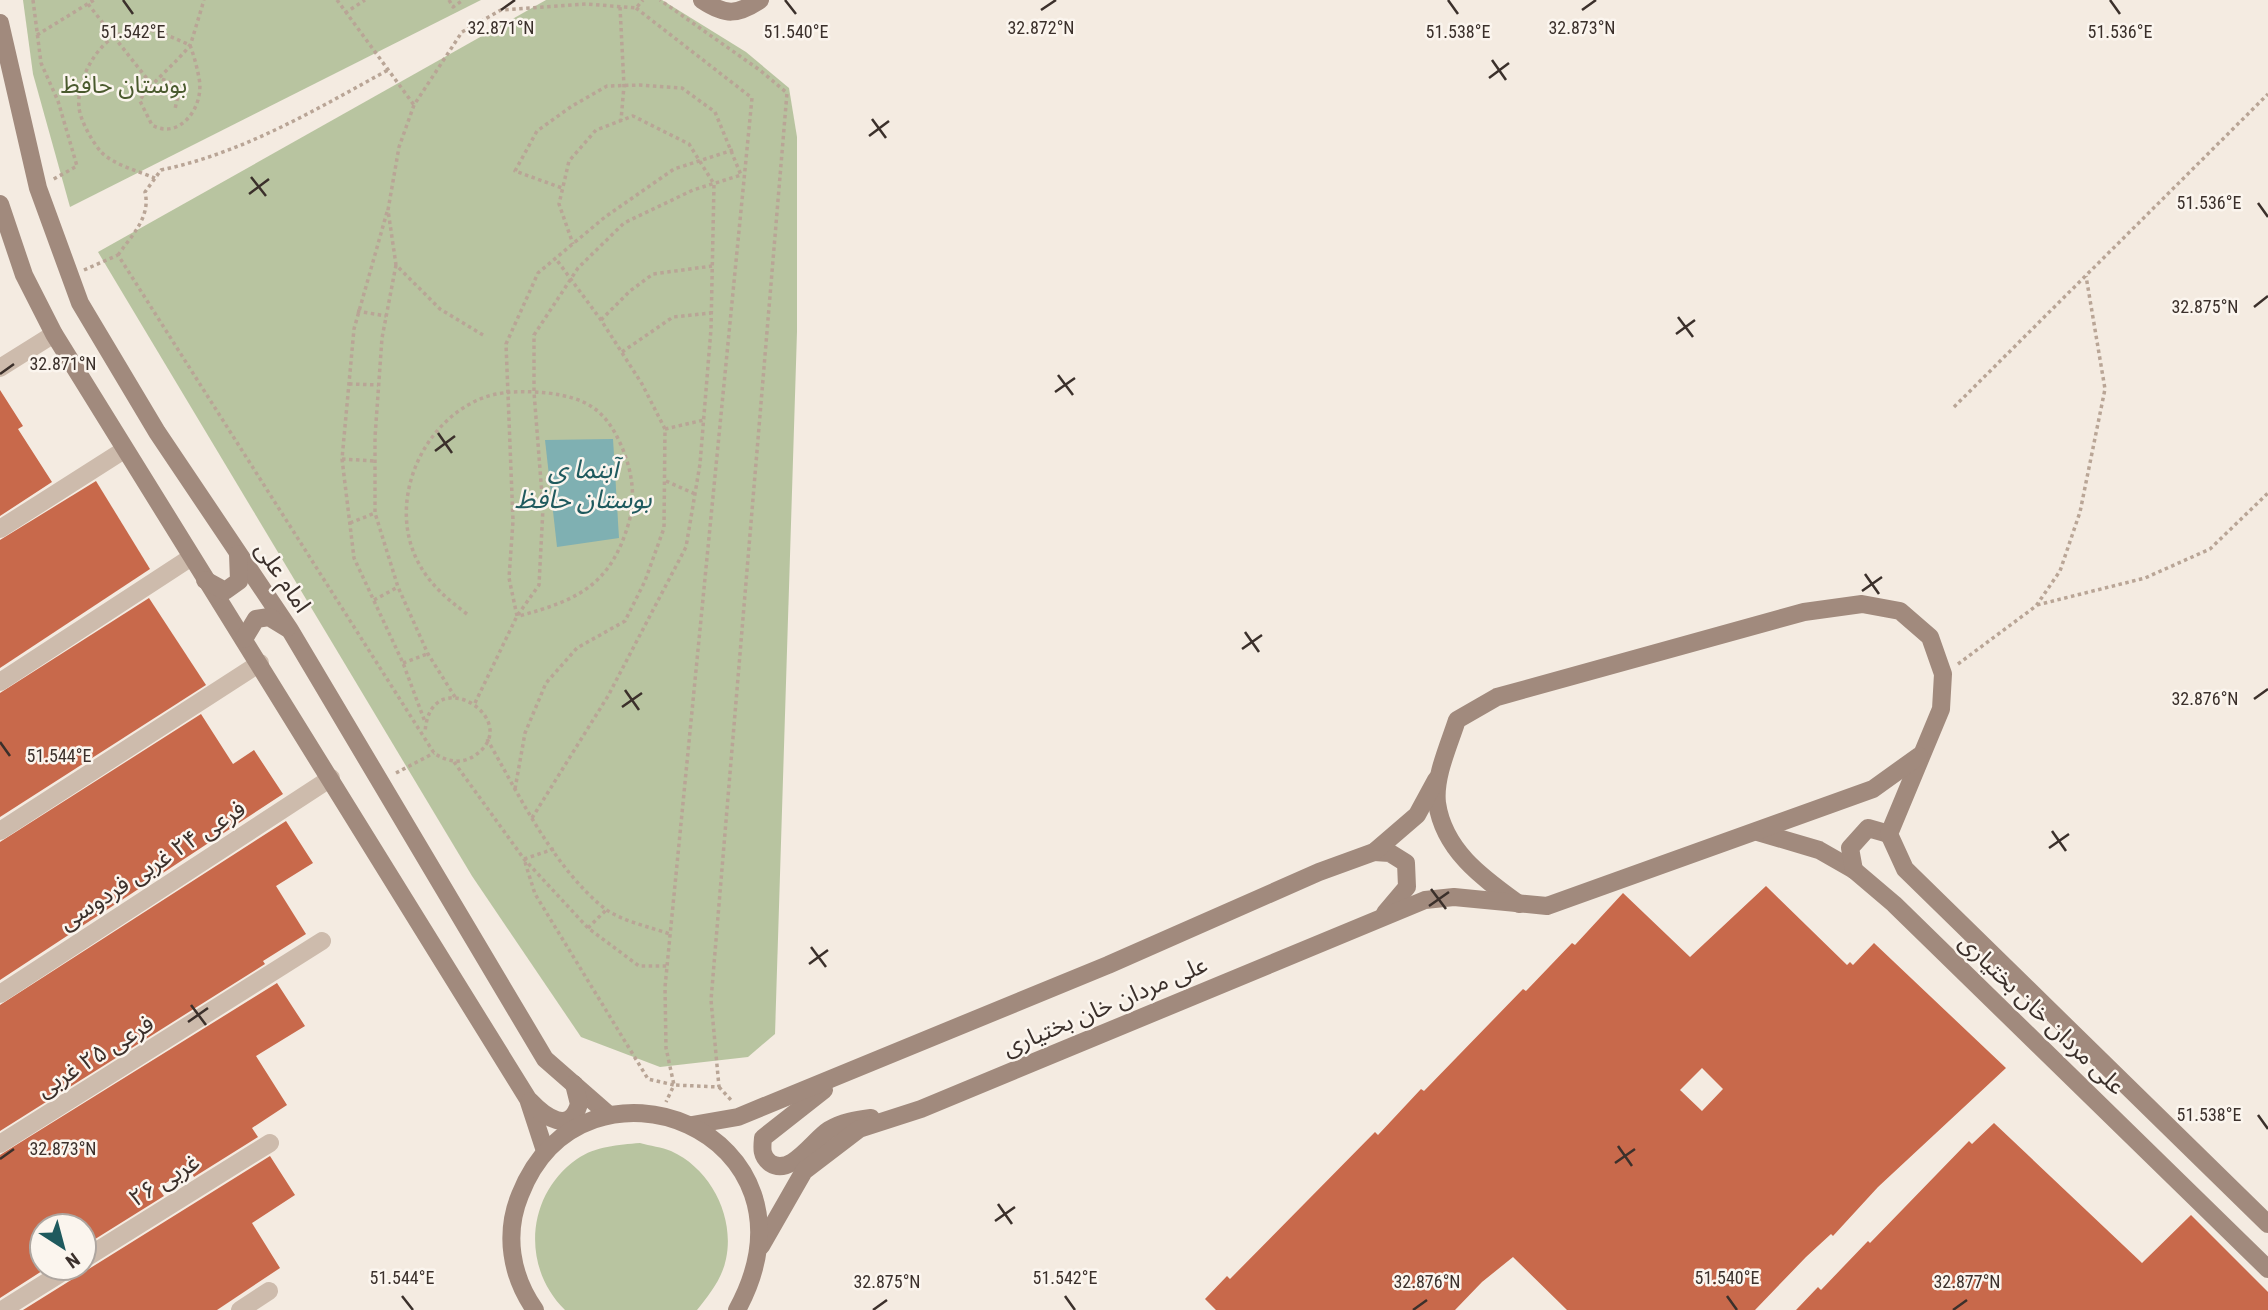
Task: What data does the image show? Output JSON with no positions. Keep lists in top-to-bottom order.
{
  "streets": {
    "main road": ["امام علی", "علی مردان خان بختیاری"],
    "street": ["فرعی ۲۴ غربی فردوسی", "فرعی ۲۵ غربی", "۲۶ غربی"]
  },
  "water": ["آبنما ی بوستان حافظ"],
  "parks": ["بوستان حافظ"],
  "north": "bottom right",
  "coordinates": [
    "32.873°N",
    "32.871°N",
    "32.872°N",
    "51.536°E",
    "51.542°E",
    "51.540°E",
    "51.538°E",
    "32.875°N",
    "32.876°N",
    "51.544°E",
    "32.877°N"
  ]
}
